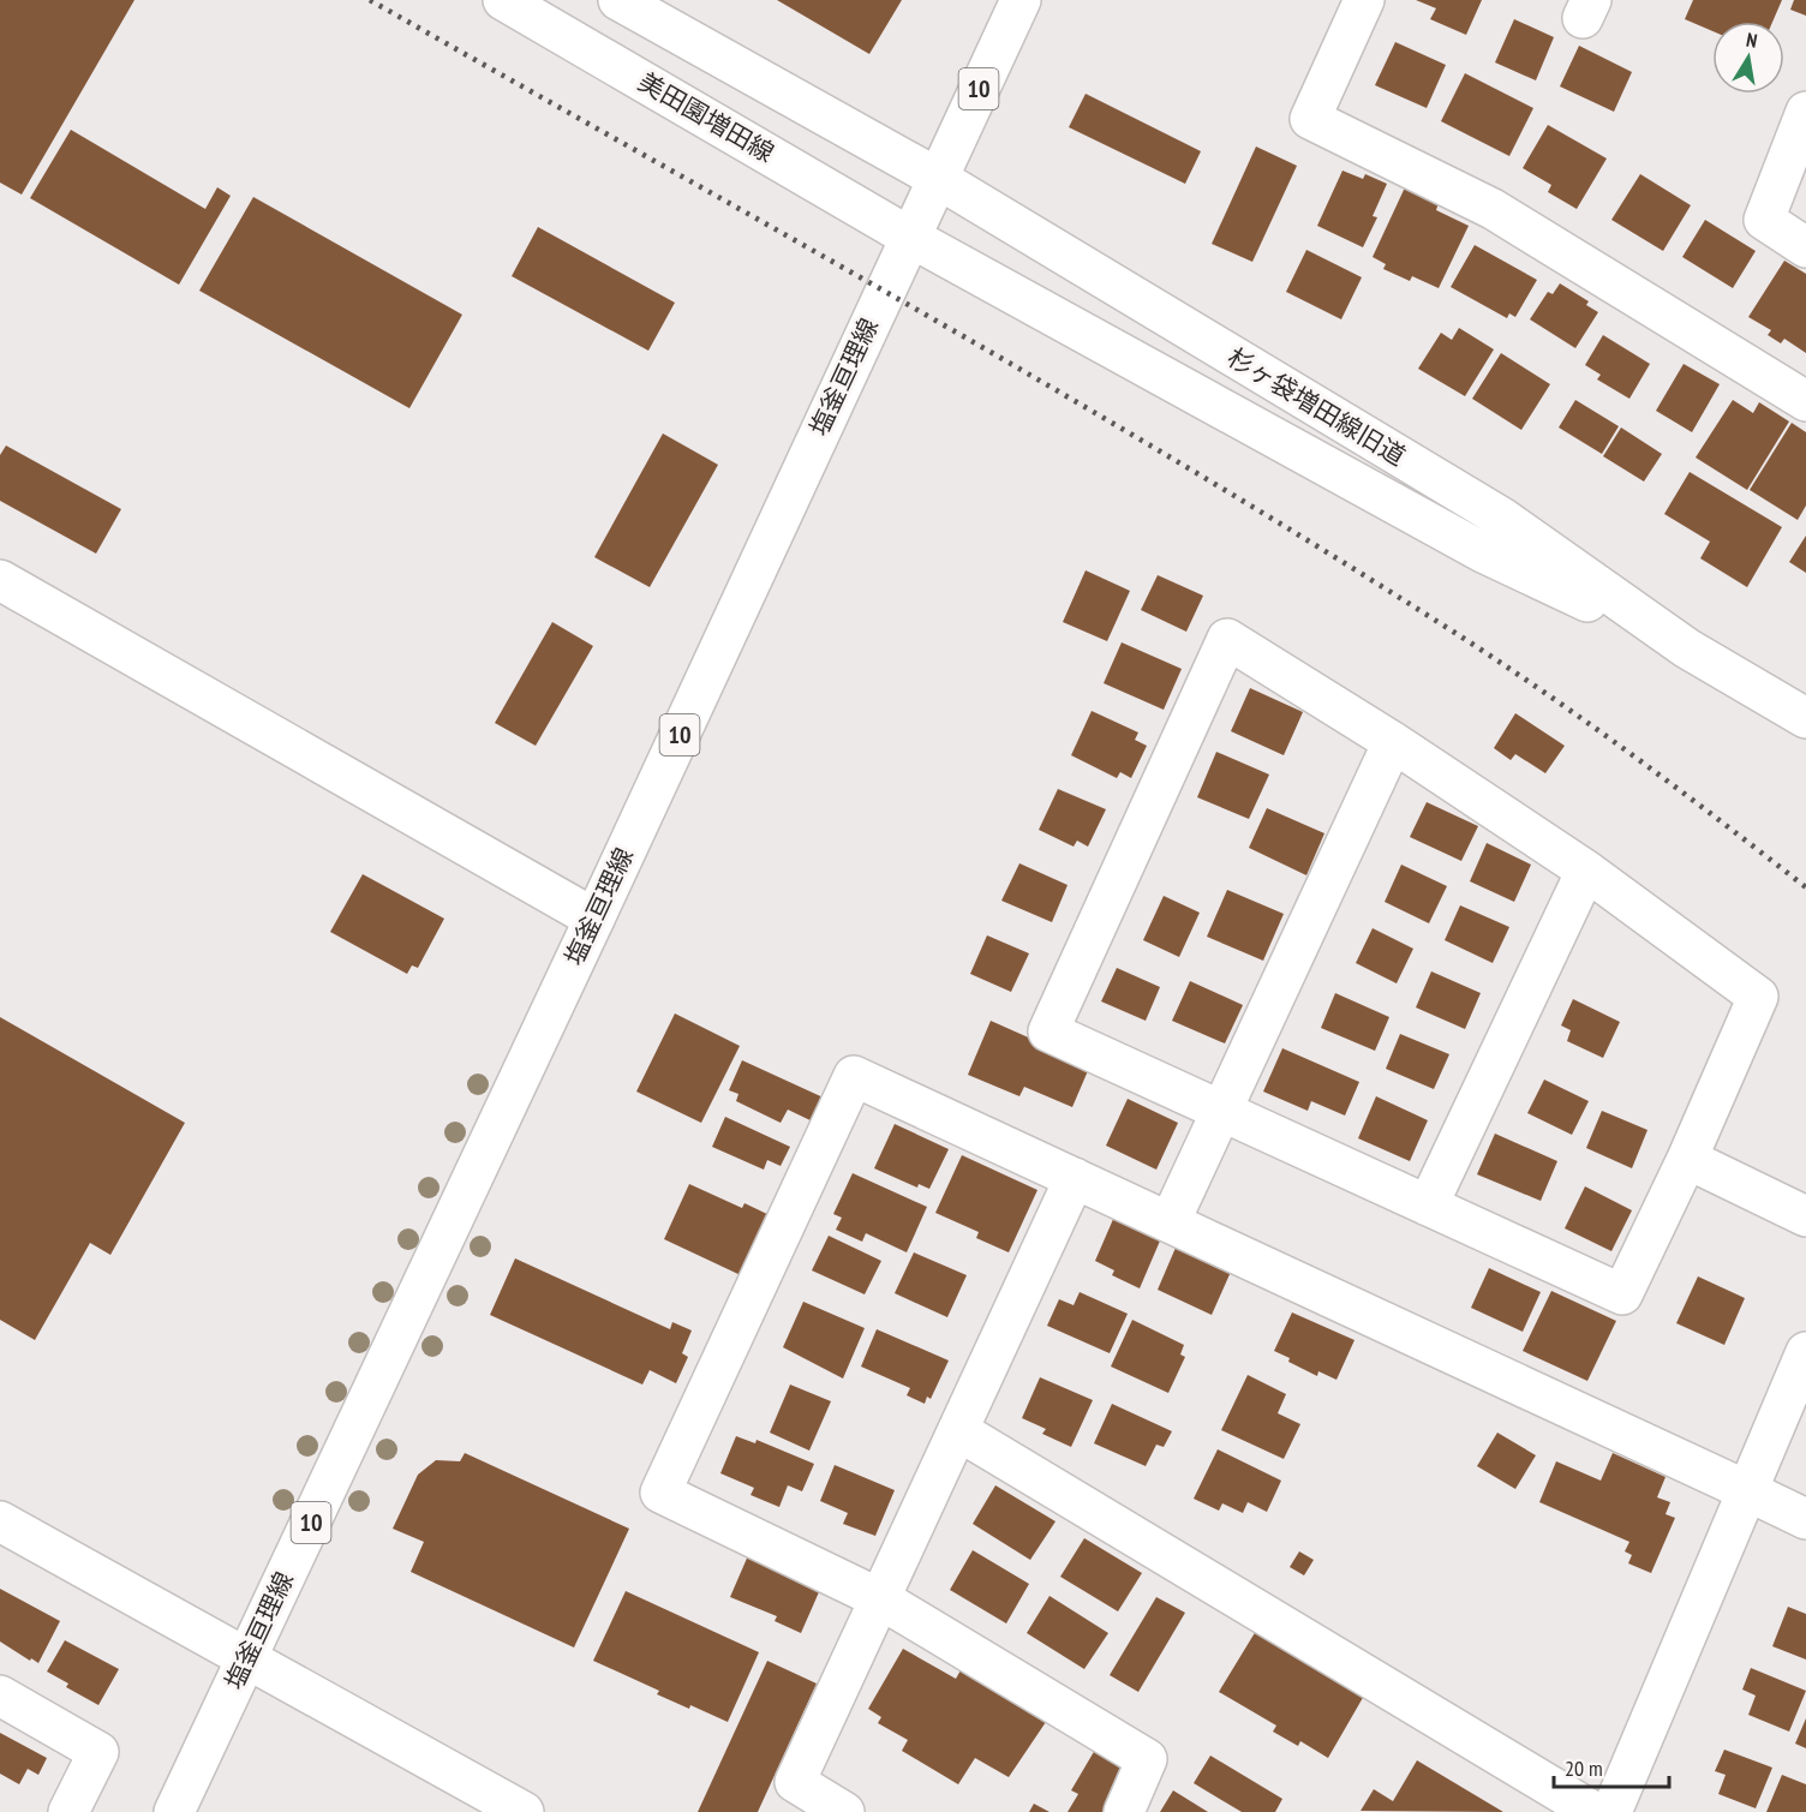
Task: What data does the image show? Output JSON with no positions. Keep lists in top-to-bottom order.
{
  "streets": {
    "street": [
      "10",
      "美田園増田線",
      "塩釜亘理線",
      "杉ヶ袋増田線旧道"
    ]
  },
  "crossings": [
    ["美田園増田線", "塩釜亘理線"],
    ["美田園増田線", "杉ヶ袋増田線旧道"],
    ["塩釜亘理線", "杉ヶ袋増田線旧道"]
  ],
  "scale_bar": "20 m",
  "north": "top"
}
